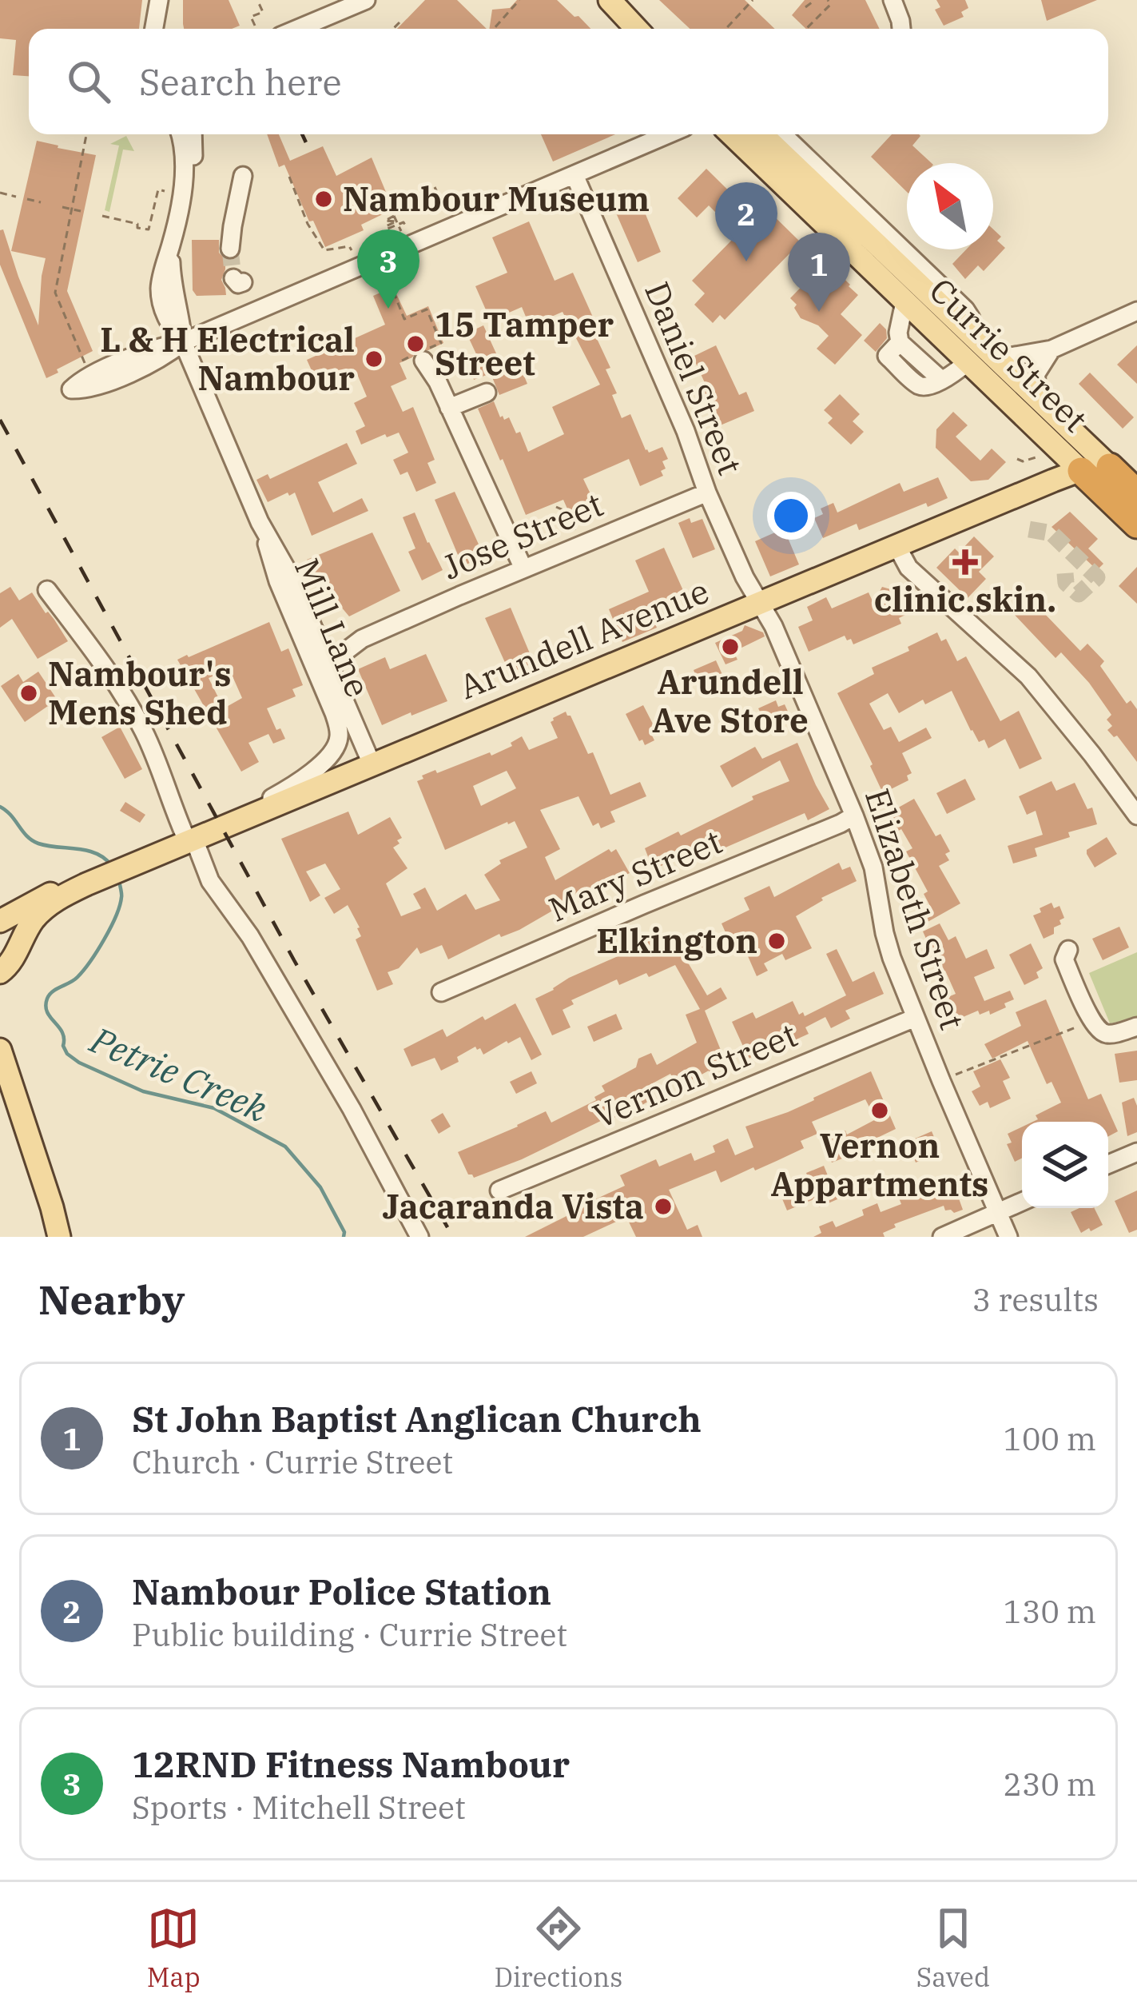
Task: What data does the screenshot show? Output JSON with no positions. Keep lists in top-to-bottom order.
{
  "streets": {
    "main road": ["Currie Street", "Arundell Avenue"],
    "street": [
      "Daniel Street",
      "Jose Street",
      "Mill Lane",
      "Mary Street",
      "Elizabeth Street",
      "Vernon Street"
    ]
  },
  "crossings": [
    ["Currie Street", "Arundell Avenue"],
    ["Daniel Street", "Jose Street"],
    ["Daniel Street", "Arundell Avenue"],
    ["Daniel Street", "Elizabeth Street"],
    ["Jose Street", "Mill Lane"],
    ["Mill Lane", "Arundell Avenue"],
    ["Arundell Avenue", "Elizabeth Street"],
    ["Mary Street", "Elizabeth Street"],
    ["Elizabeth Street", "Vernon Street"]
  ],
  "water": ["Petrie Creek"],
  "places": {
    "other": [
      "Nambour Museum",
      "15 Tamper Street",
      "L & H Electrical Nambour",
      "Arundell Ave Store",
      "Nambour's Mens Shed",
      "Elkington",
      "Vernon Appartments",
      "Jacaranda Vista"
    ],
    "health": ["clinic.skin."]
  },
  "north": "top left",
  "page": {
    "search": "Search here",
    "pins": ["2", "3", "1"],
    "heading": ["Nearby", "3 results"],
    "list": [
      {
        "mark": "1",
        "name": "St John Baptist Anglican Church",
        "note": "Church · Currie Street",
        "value": "100 m"
      },
      {
        "mark": "2",
        "name": "Nambour Police Station",
        "note": "Public building · Currie Street",
        "value": "130 m"
      },
      {
        "mark": "3",
        "name": "12RND Fitness Nambour",
        "note": "Sports · Mitchell Street",
        "value": "230 m"
      }
    ],
    "nav": ["Map", "Directions", "Saved"]
  }
}
